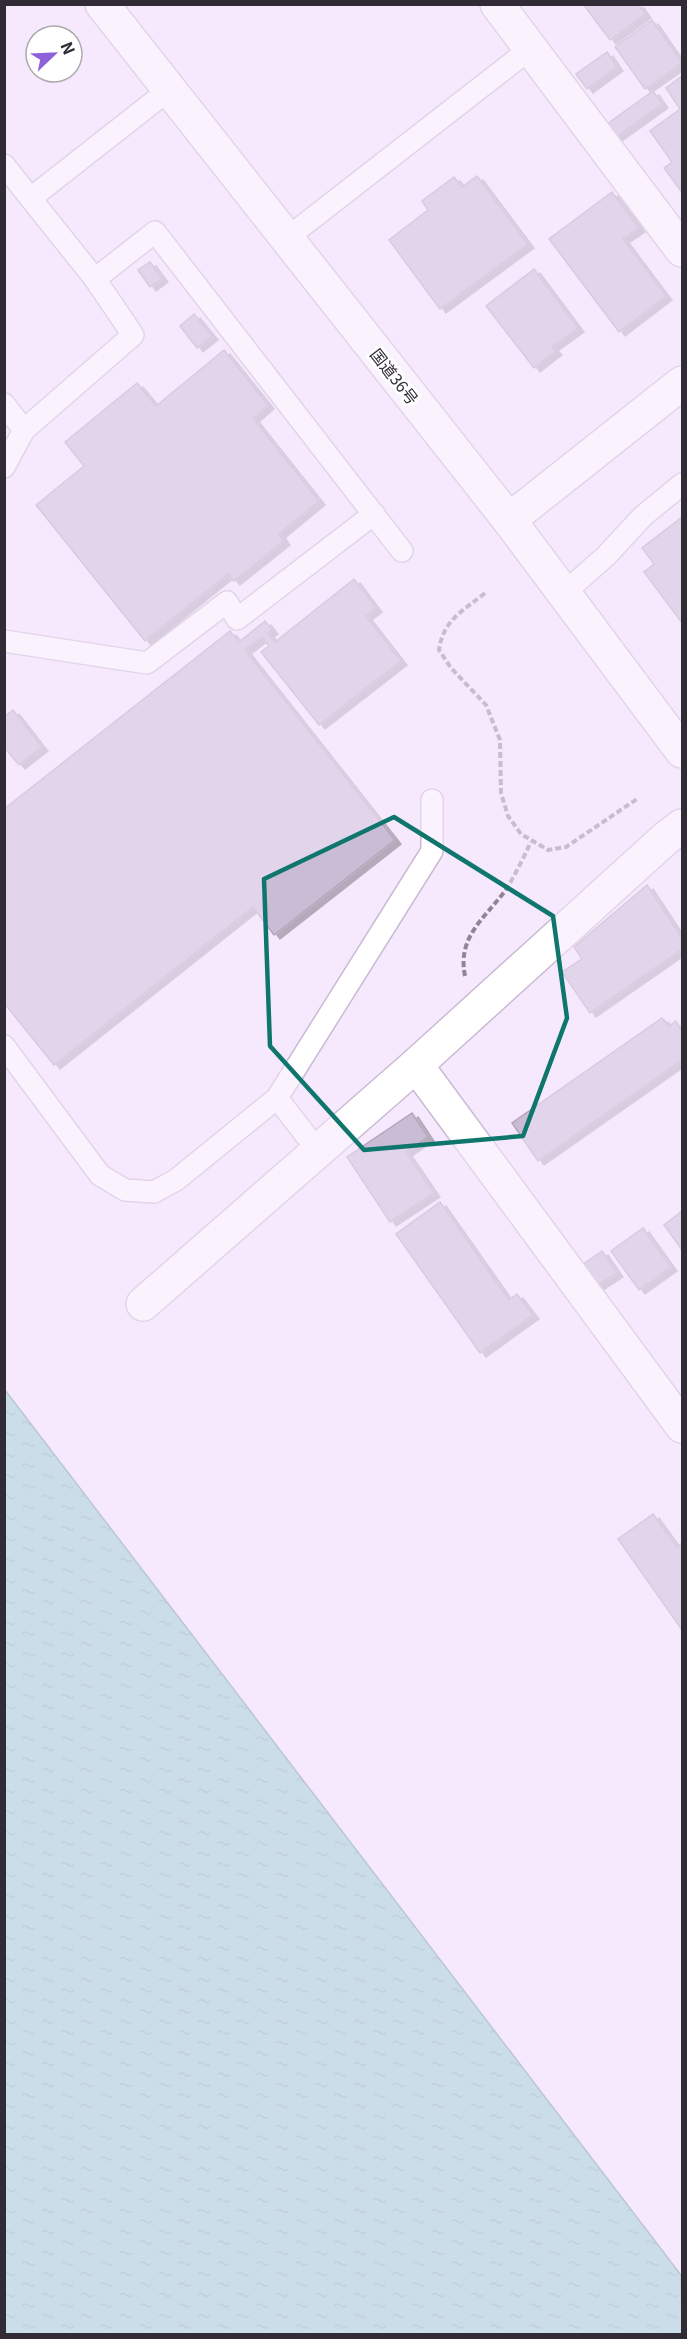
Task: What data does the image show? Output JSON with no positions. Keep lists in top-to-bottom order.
{
  "streets": {
    "main road": ["国道36号"]
  },
  "north": "top right"
}
